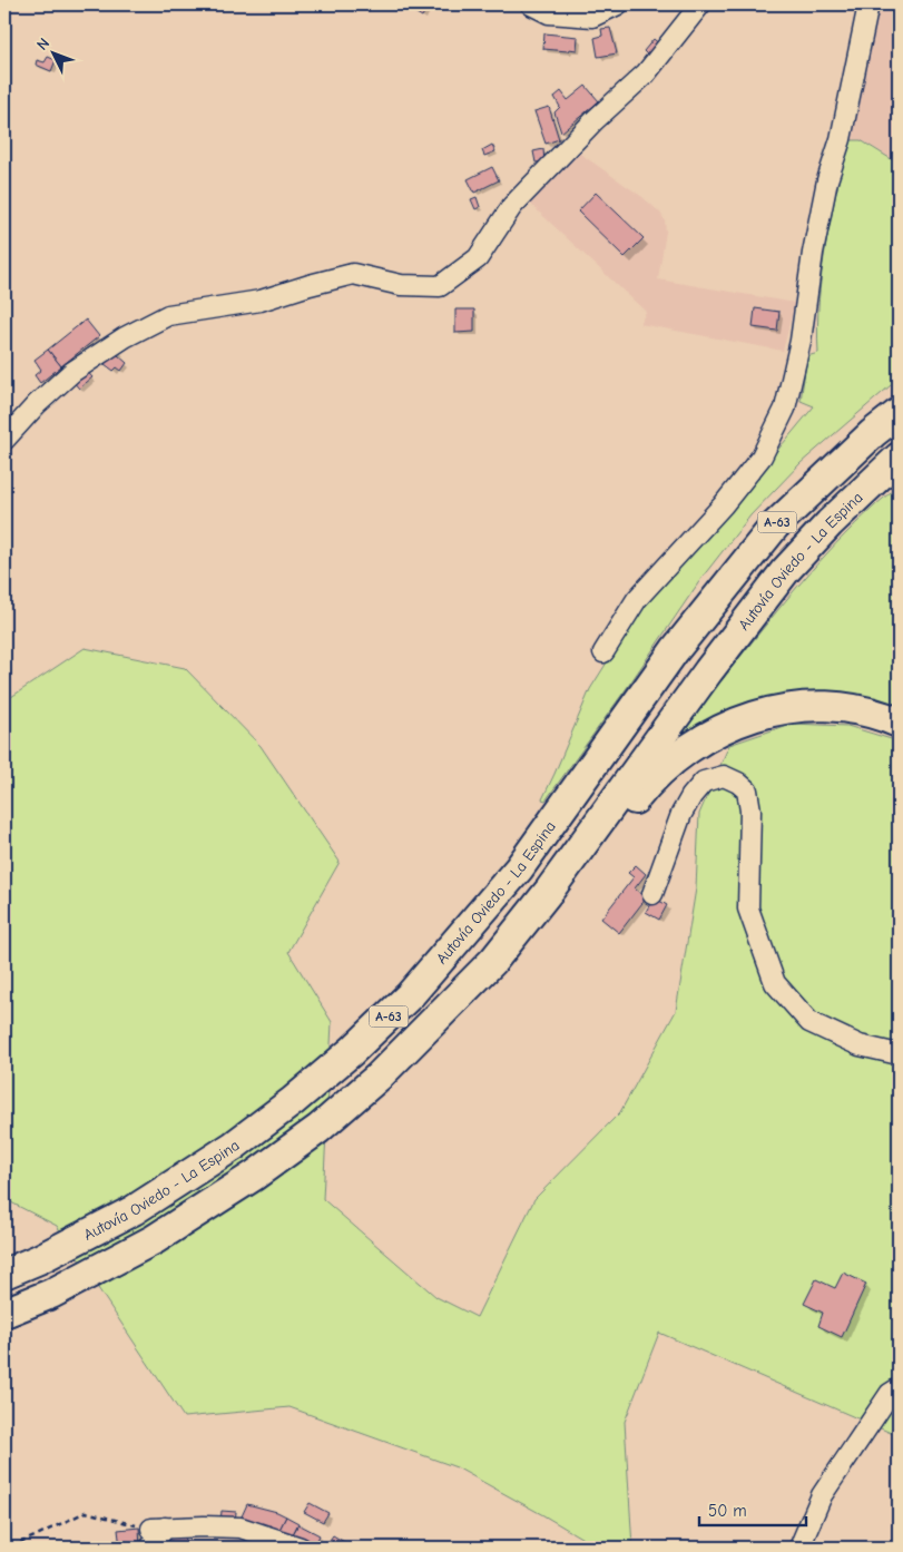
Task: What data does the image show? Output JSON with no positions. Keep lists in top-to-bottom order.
{
  "streets": {
    "highway": ["A-63", "Autovía Oviedo - La Espina"]
  },
  "scale_bar": "50 m",
  "north": "top left"
}
